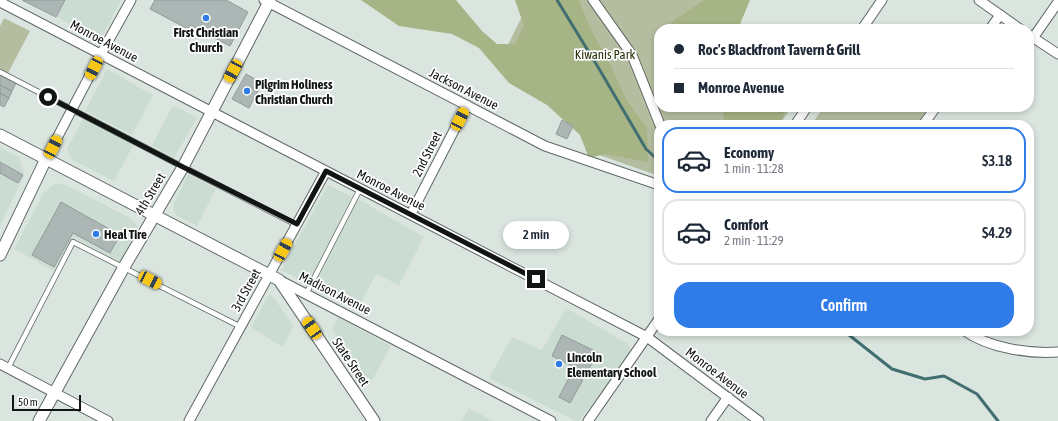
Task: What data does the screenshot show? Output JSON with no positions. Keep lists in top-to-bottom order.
{
  "streets": {
    "street": [
      "Monroe Avenue",
      "Jackson Avenue",
      "2nd Street",
      "4th Street",
      "3rd Street",
      "Madison Avenue",
      "State Street"
    ]
  },
  "crossings": [
    ["Monroe Avenue", "2nd Street"],
    ["Monroe Avenue", "4th Street"],
    ["Monroe Avenue", "3rd Street"],
    ["Jackson Avenue", "2nd Street"],
    ["Jackson Avenue", "4th Street"],
    ["4th Street", "Madison Avenue"],
    ["3rd Street", "Madison Avenue"],
    ["3rd Street", "State Street"],
    ["Madison Avenue", "State Street"]
  ],
  "parks": ["Kiwanis Park"],
  "places": [
    "First Christian Church",
    "Pilgrim Holiness Christian Church",
    "Heal Tire",
    "Lincoln Elementary School"
  ],
  "scale_bar": "50 m",
  "page": {
    "banner": ["Roc's Blackfront Tavern & Grill", "Monroe Avenue"],
    "list": [
      {
        "name": "Economy",
        "note": "1 min · 11:28",
        "value": "$3.18"
      },
      {
        "name": "Comfort",
        "note": "2 min · 11:29",
        "value": "$4.29"
      }
    ],
    "bubble": "2 min",
    "buttons": "Confirm",
    "scale": "50 m"
  }
}
